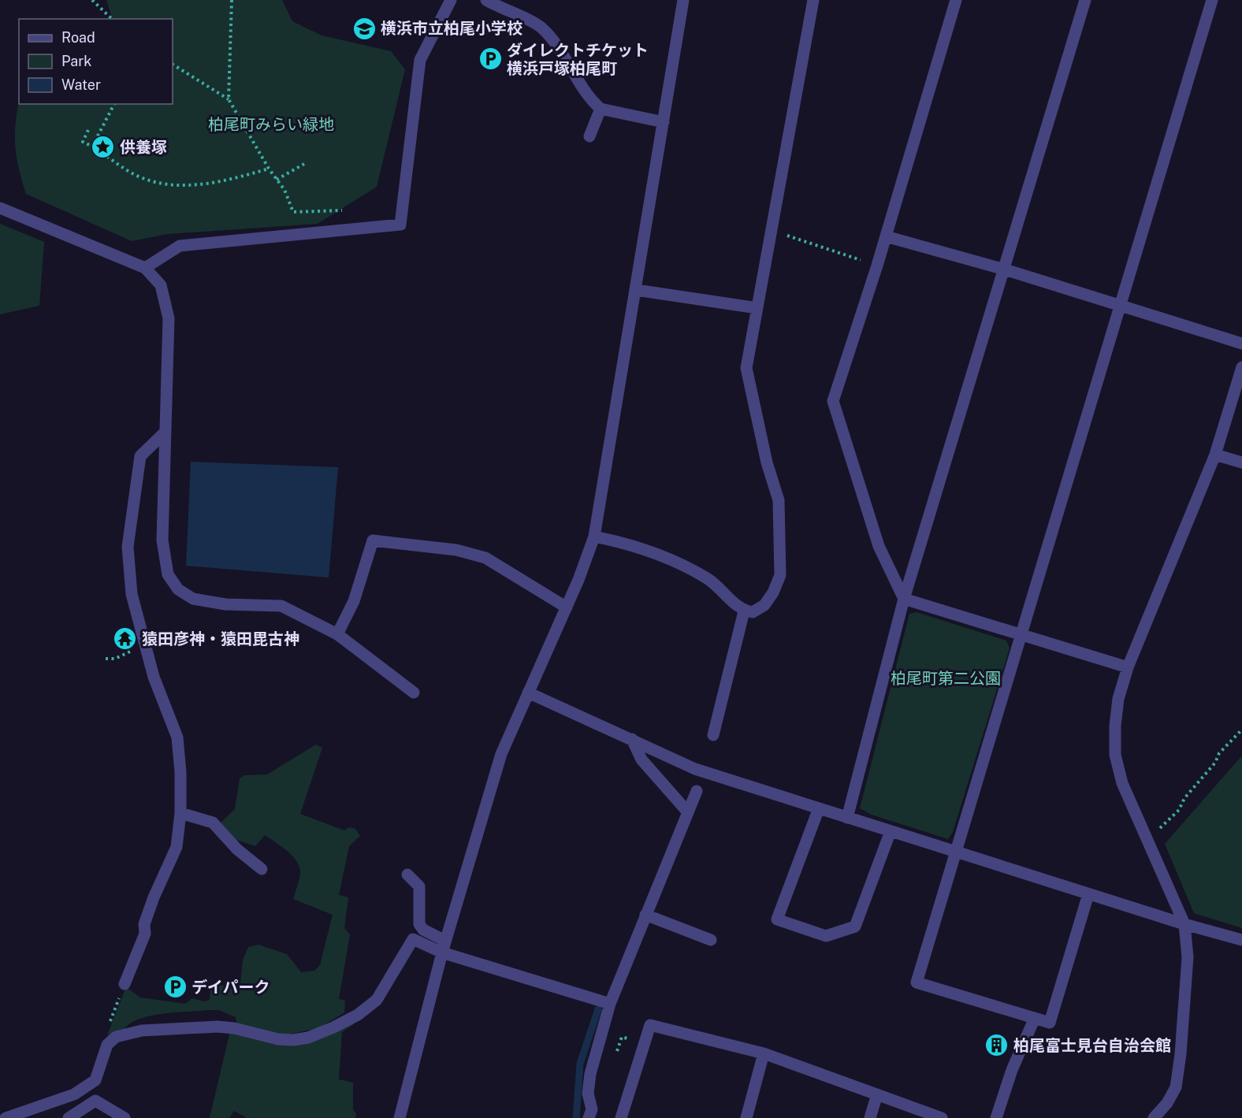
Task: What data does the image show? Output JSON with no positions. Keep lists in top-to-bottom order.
{
  "parks": ["柏尾町みらい緑地", "柏尾町第二公園"],
  "places": {
    "school or university": ["横浜市立柏尾小学校"],
    "parking": ["ダイレクトチケット 横浜戸塚柏尾町", "デイパーク"],
    "place": ["供養塚"],
    "temple": ["猿田彦神・猿田毘古神"],
    "building": ["柏尾富士見台自治会館"]
  },
  "legend": ["Road", "Park", "Water"]
}
